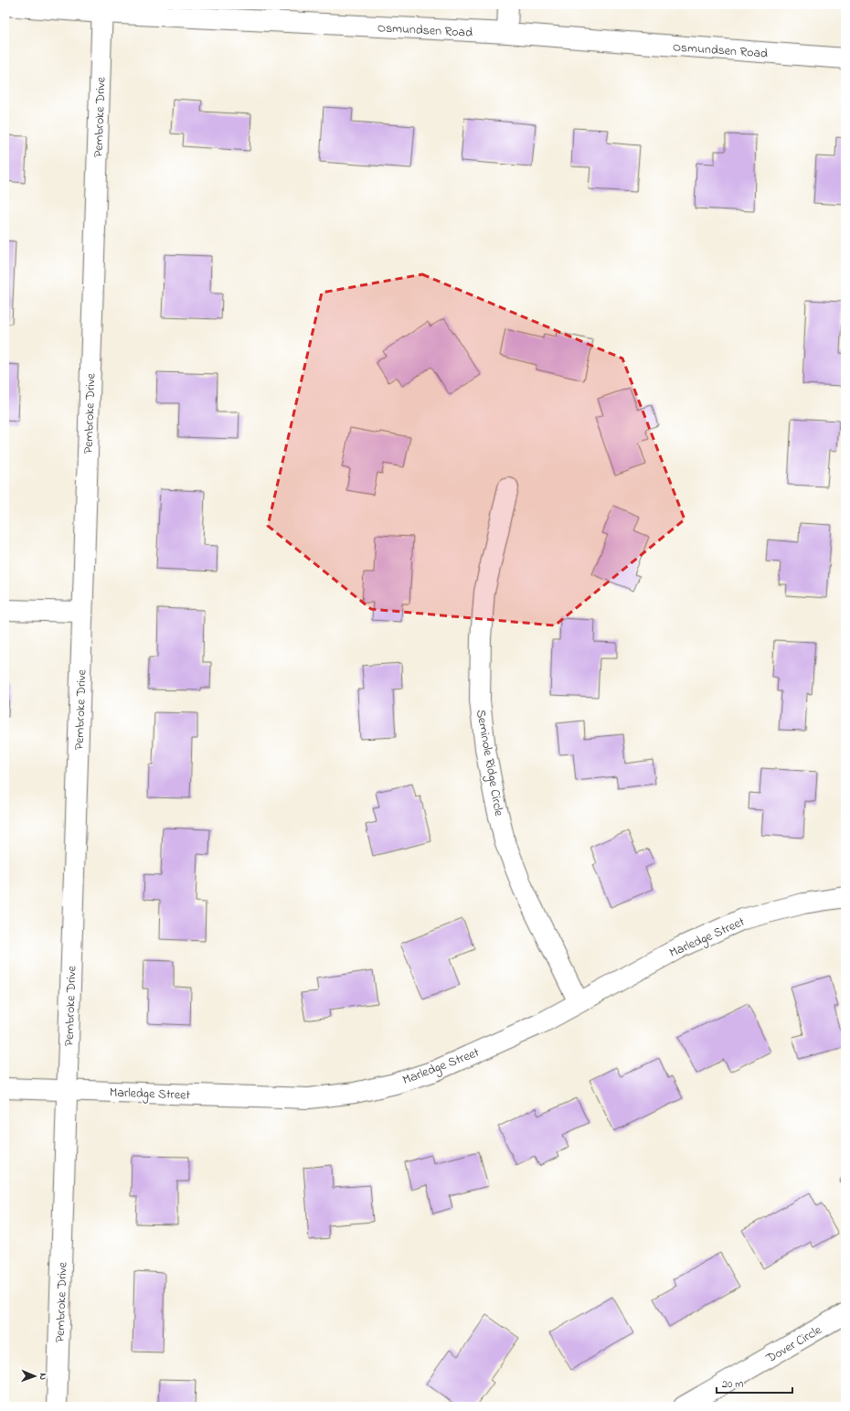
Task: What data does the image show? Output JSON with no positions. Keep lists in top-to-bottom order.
{
  "streets": {
    "street": [
      "Osmundsen Road",
      "Pembroke Drive",
      "Seminole Ridge Circle",
      "Marledge Street",
      "Dover Circle"
    ]
  },
  "crossings": [
    ["Osmundsen Road", "Pembroke Drive"],
    ["Pembroke Drive", "Marledge Street"],
    ["Seminole Ridge Circle", "Marledge Street"]
  ],
  "scale_bar": "20 m",
  "north": "right"
}
